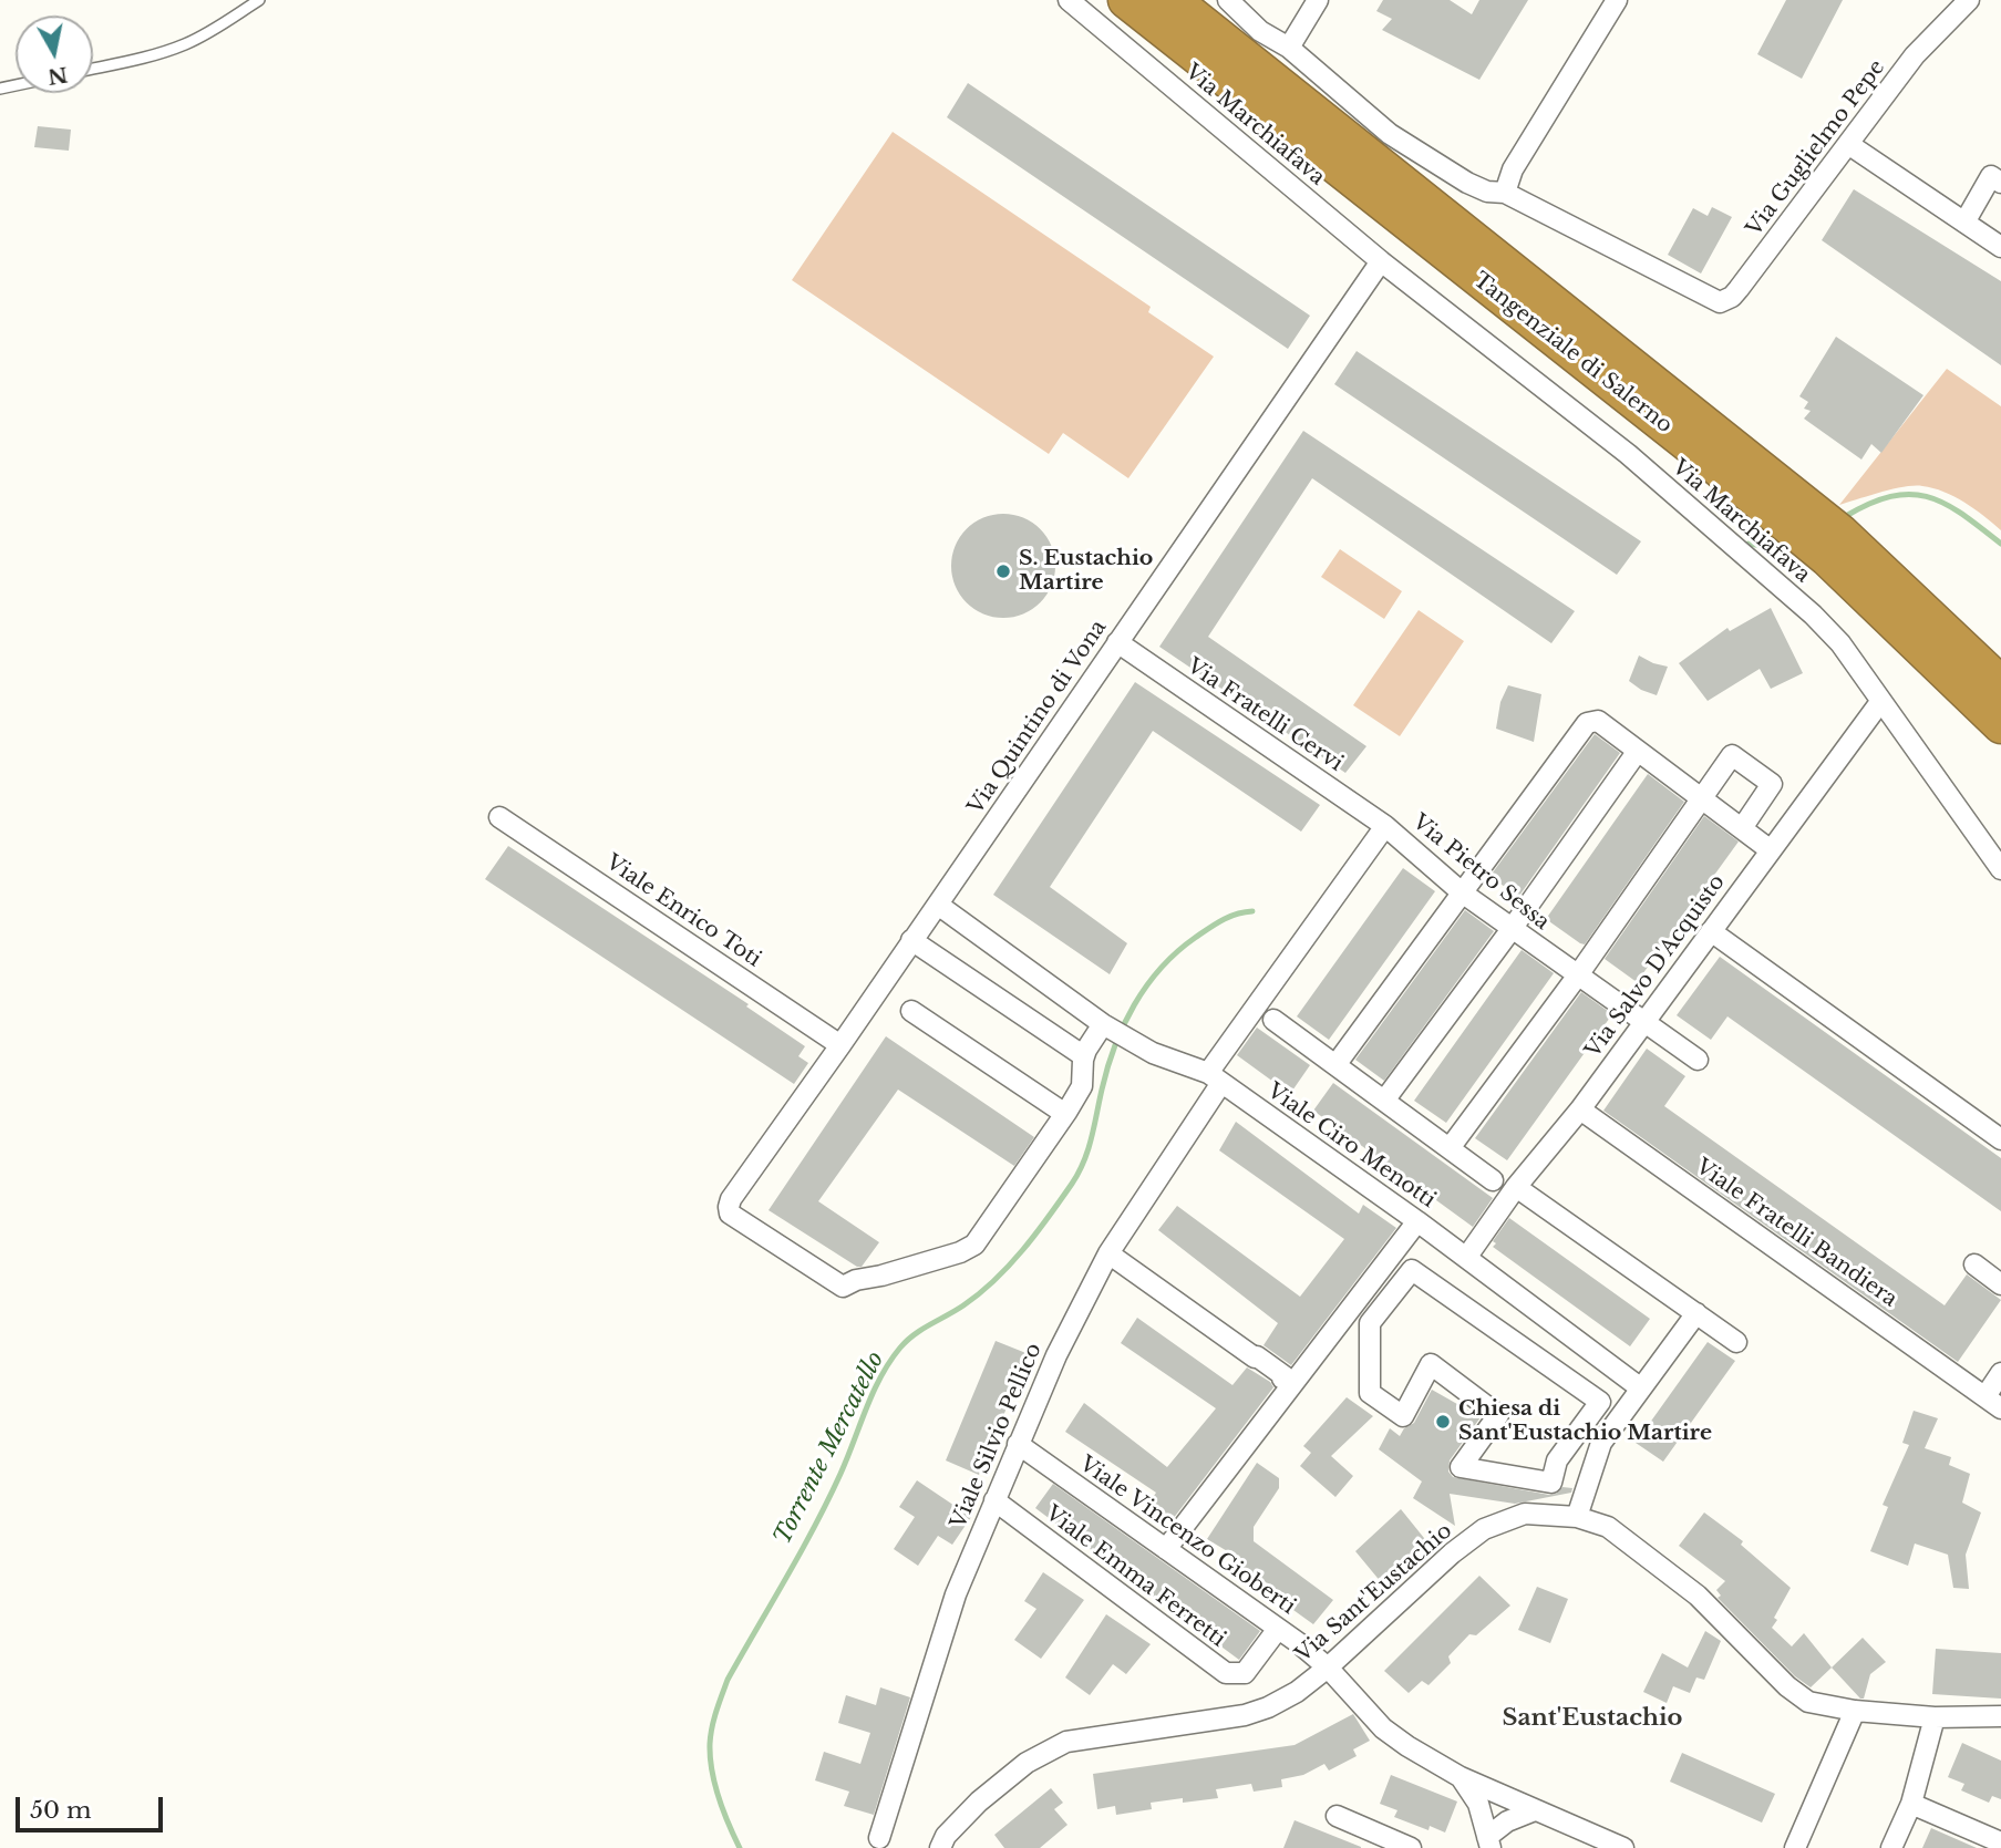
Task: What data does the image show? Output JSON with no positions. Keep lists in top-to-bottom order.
{
  "streets": {
    "highway": ["Tangenziale di Salerno"],
    "street": [
      "Via Marchiafava",
      "Via Guglielmo Pepe",
      "Via Fratelli Cervi",
      "Via Quintino di Vona",
      "Via Pietro Sessa",
      "Viale Enrico Toti",
      "Via Salvo D'Acquisto",
      "Viale Ciro Menotti",
      "Viale Fratelli Bandiera",
      "Viale Silvio Pellico",
      "Viale Vincenzo Gioberti",
      "Viale Emma Ferretti",
      "Via Sant'Eustachio"
    ]
  },
  "crossings": [
    ["Via Marchiafava", "Via Quintino di Vona"],
    ["Via Marchiafava", "Via Salvo D'Acquisto"],
    ["Via Fratelli Cervi", "Via Quintino di Vona"],
    ["Via Fratelli Cervi", "Via Pietro Sessa"],
    ["Via Quintino di Vona", "Viale Enrico Toti"],
    ["Via Quintino di Vona", "Viale Ciro Menotti"],
    ["Via Pietro Sessa", "Via Salvo D'Acquisto"],
    ["Via Pietro Sessa", "Viale Ciro Menotti"],
    ["Via Pietro Sessa", "Viale Silvio Pellico"],
    ["Via Salvo D'Acquisto", "Viale Ciro Menotti"],
    ["Via Salvo D'Acquisto", "Viale Fratelli Bandiera"],
    ["Viale Ciro Menotti", "Viale Silvio Pellico"],
    ["Viale Silvio Pellico", "Viale Vincenzo Gioberti"],
    ["Viale Silvio Pellico", "Viale Emma Ferretti"],
    ["Viale Vincenzo Gioberti", "Viale Emma Ferretti"],
    ["Viale Vincenzo Gioberti", "Via Sant'Eustachio"]
  ],
  "districts": ["Sant'Eustachio"],
  "water": ["Torrente Mercatello"],
  "places": ["S. Eustachio Martire", "Chiesa di Sant'Eustachio Martire"],
  "scale_bar": "50 m",
  "north": "bottom"
}
